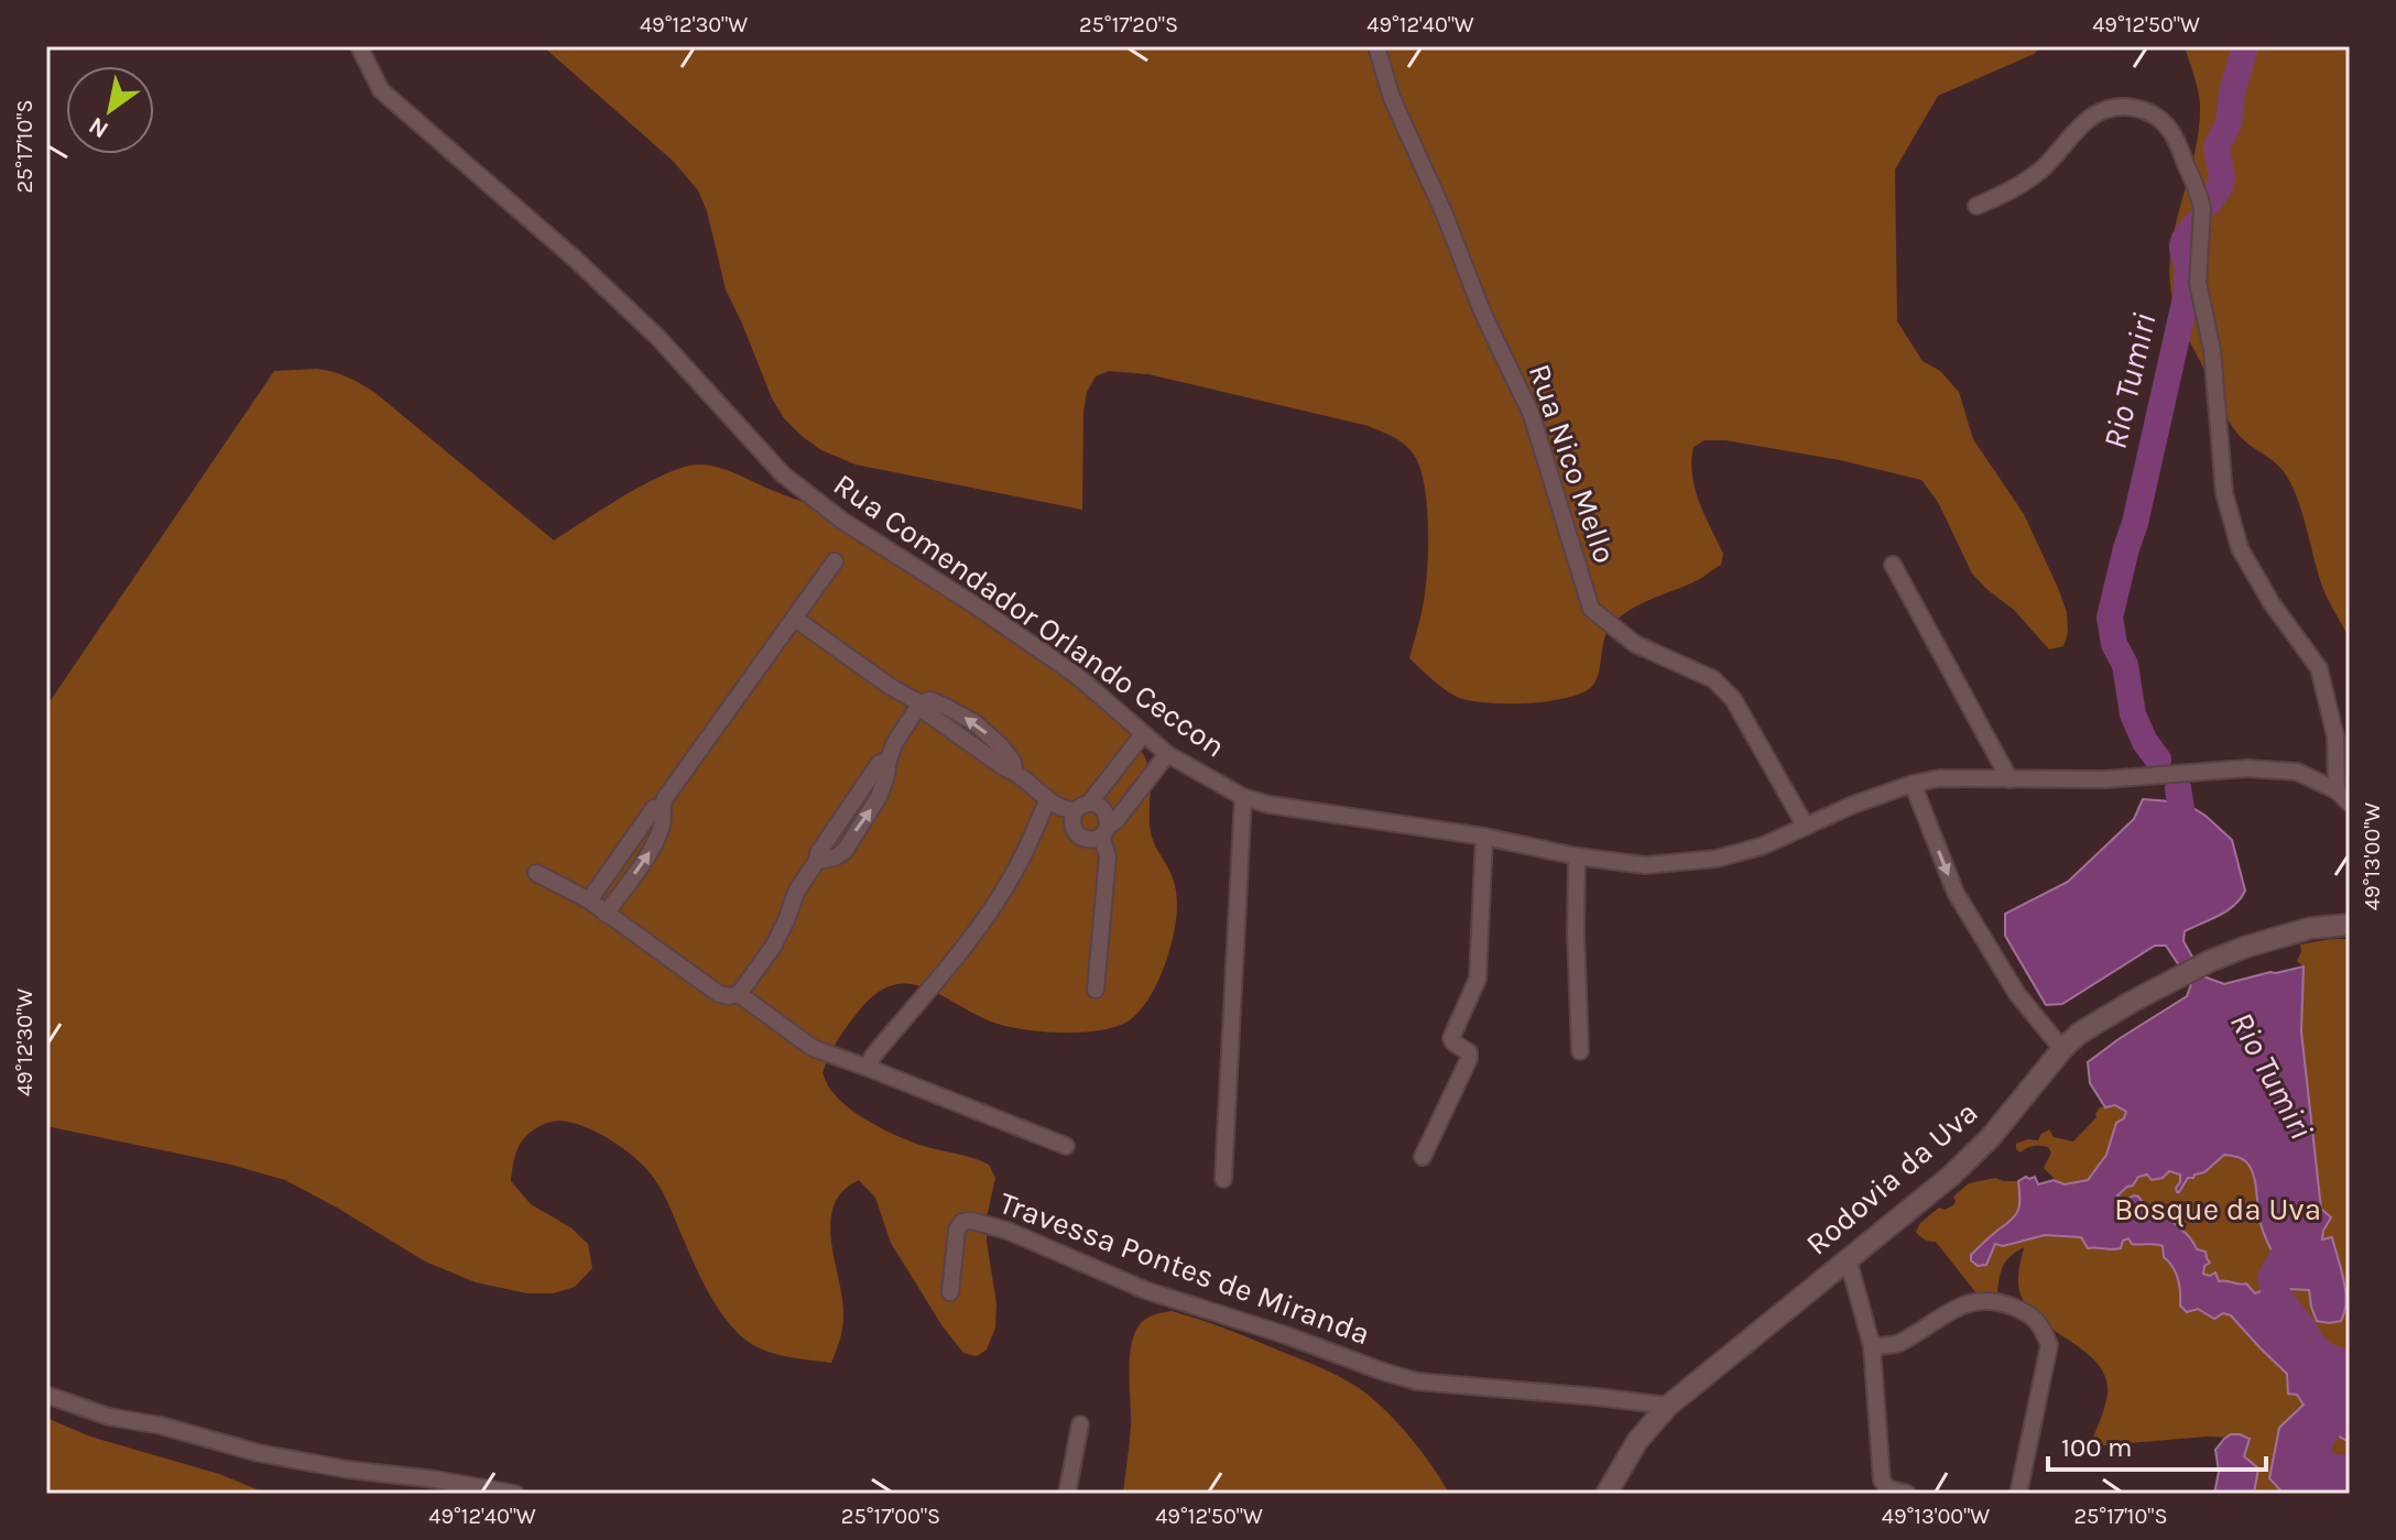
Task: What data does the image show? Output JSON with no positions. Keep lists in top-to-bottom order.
{
  "streets": {
    "street": [
      "Rua Nico Mello",
      "Rua Comendador Orlando Ceccon",
      "Rodovia da Uva",
      "Travessa Pontes de Miranda"
    ]
  },
  "crossings": [
    ["Rua Nico Mello", "Rua Comendador Orlando Ceccon"],
    ["Rodovia da Uva", "Travessa Pontes de Miranda"]
  ],
  "water": ["Rio Tumiri"],
  "parks": ["Bosque da Uva"],
  "scale_bar": "100 m",
  "north": "bottom left",
  "coordinates": [
    "49°12'30\"W",
    "25°17'20\"S",
    "49°12'40\"W",
    "49°12'50\"W",
    "25°17'10\"S",
    "49°13'00\"W",
    "25°17'00\"S"
  ]
}
